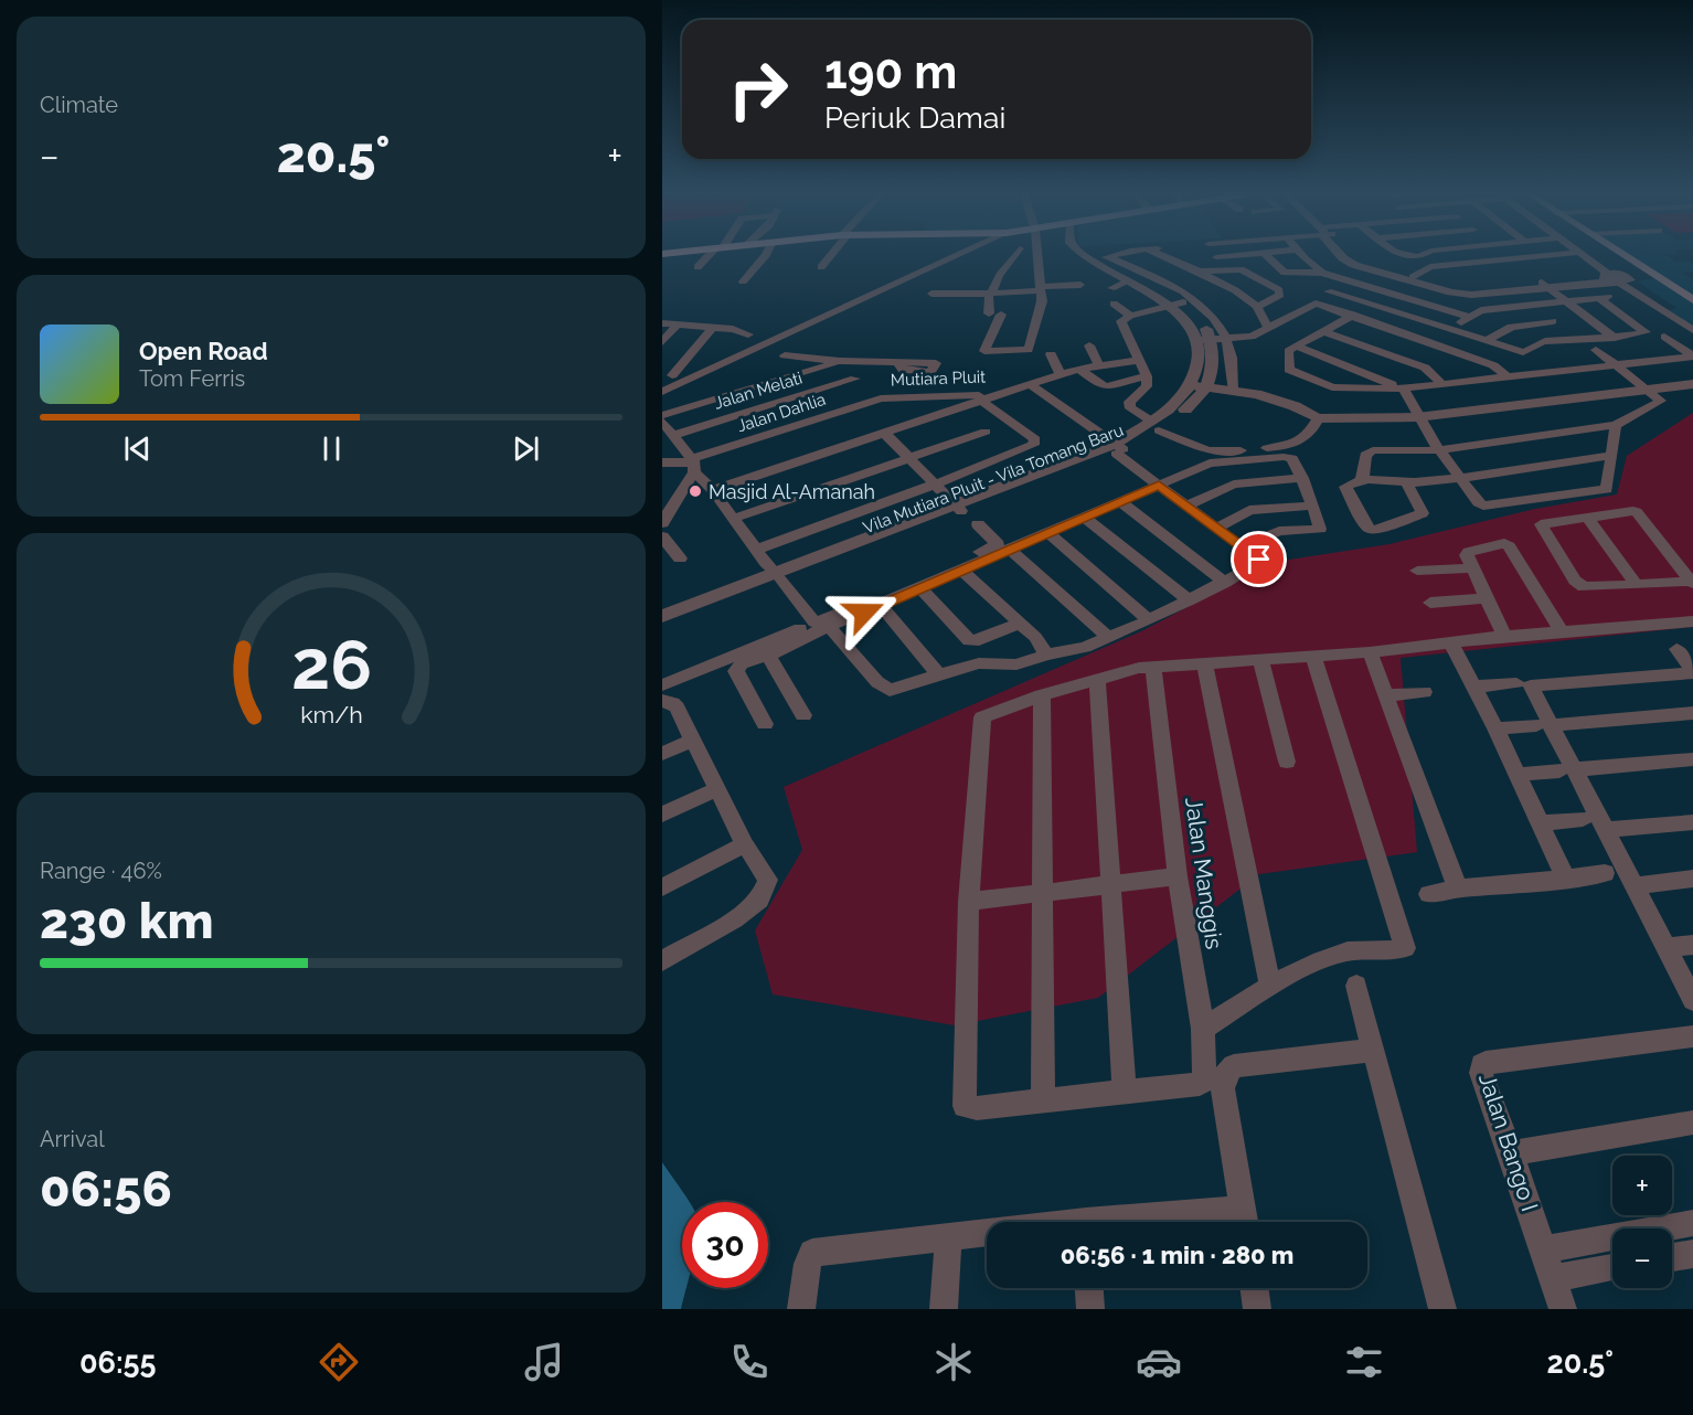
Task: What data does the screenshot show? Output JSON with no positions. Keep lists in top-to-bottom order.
{
  "streets": {
    "street": [
      "Mutiara Pluit",
      "Jalan Melati",
      "Jalan Dahlia",
      "Vila Mutiara Pluit - Vila Tomang Baru",
      "Jalan Manggis",
      "Jalan Bango I"
    ]
  },
  "crossings": [
    ["Mutiara Pluit", "Jalan Melati"],
    ["Mutiara Pluit", "Jalan Dahlia"],
    ["Jalan Melati", "Jalan Dahlia"]
  ],
  "places": ["Masjid Al-Amanah"],
  "page": {
    "tile": [
      "Climate",
      ["Range · 46%", "230 km"],
      ["Arrival", "06:56"]
    ],
    "turn": ["190 m", "Periuk Damai"],
    "heat": ["−", "20.5°", "+"],
    "song": ["Open Road", "Tom Ferris"],
    "map_buttons": ["+", "−"],
    "limit": "30",
    "trip": "06:56 · 1 min · 280 m",
    "tabs": ["06:55", "20.5°"],
    "gauge": ["26", "km/h"]
  }
}
